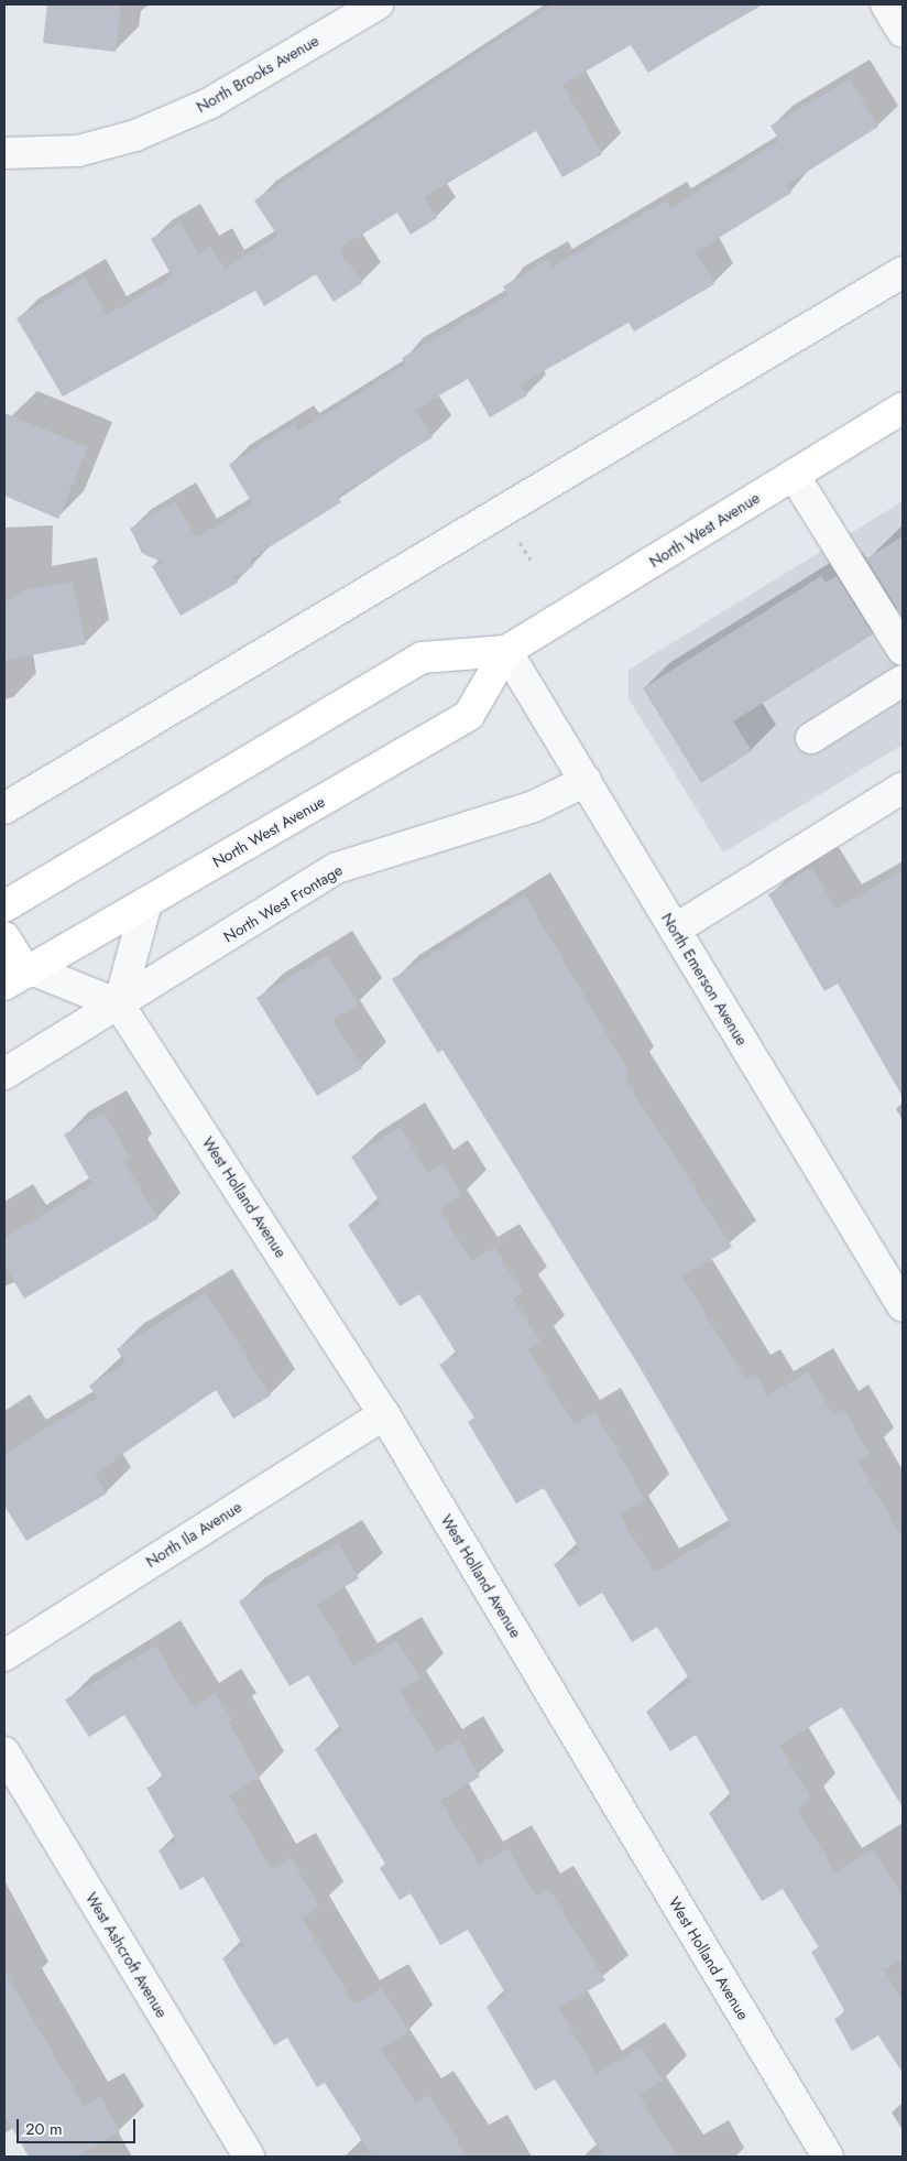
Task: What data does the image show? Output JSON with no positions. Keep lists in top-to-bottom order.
{
  "streets": {
    "main road": ["North West Avenue"],
    "street": [
      "North Brooks Avenue",
      "North West Frontage",
      "North Emerson Avenue",
      "West Holland Avenue",
      "North Ila Avenue",
      "West Ashcroft Avenue"
    ]
  },
  "crossings": [
    ["North West Avenue", "North Emerson Avenue"],
    ["North West Frontage", "North Emerson Avenue"],
    ["North West Frontage", "West Holland Avenue"],
    ["West Holland Avenue", "North Ila Avenue"]
  ],
  "scale_bar": "20 m"
}
